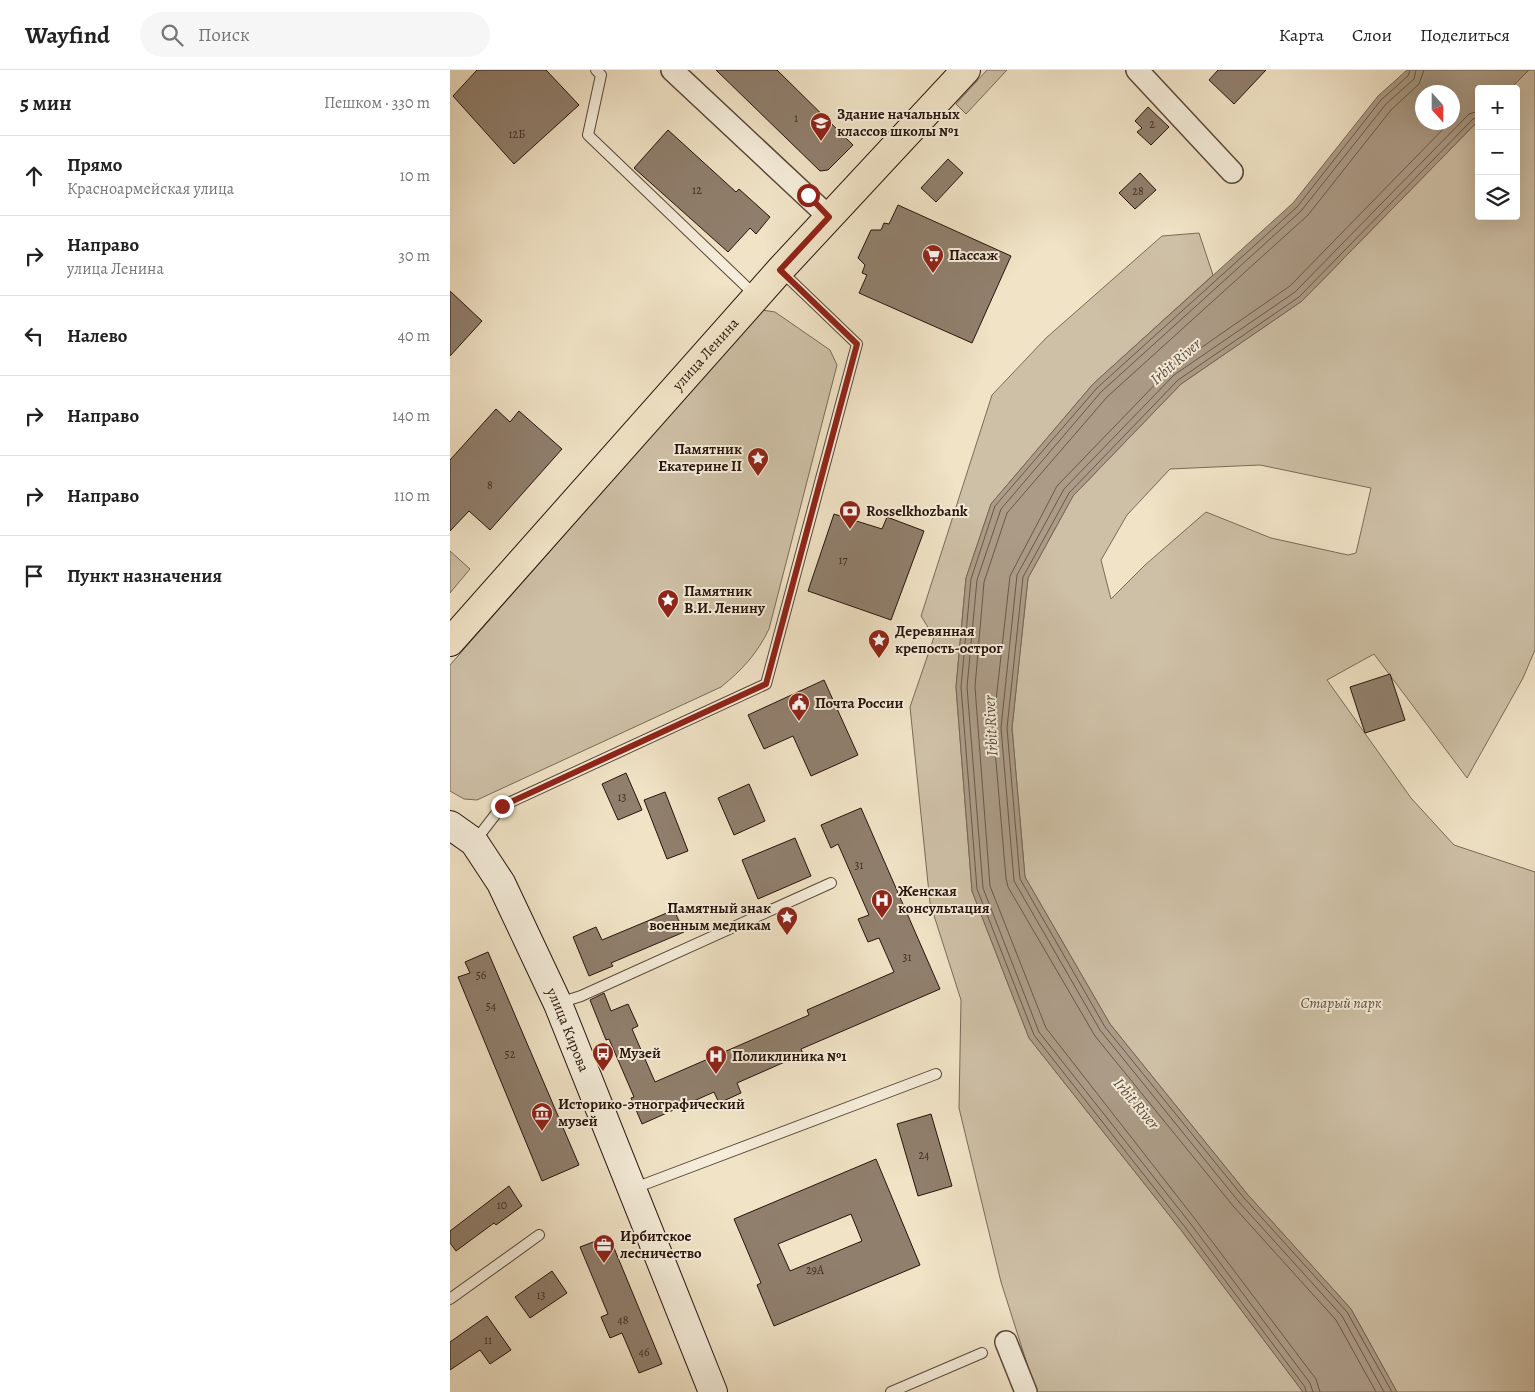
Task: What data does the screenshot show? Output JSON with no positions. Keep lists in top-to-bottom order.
{
  "streets": {
    "main road": ["улица Ленина"],
    "street": ["улица Кирова"]
  },
  "water": ["Irbit River"],
  "parks": ["Старый парк"],
  "places": {
    "school or university": ["Здание начальных классов школы №1"],
    "supermarket": ["Пассаж"],
    "place": [
      "Памятник Екатерине II",
      "Памятник В.И. Ленину",
      "Деревянная крепость-острог",
      "Памятный знак военным медикам"
    ],
    "bank": ["Rosselkhozbank"],
    "public building": ["Почта России"],
    "hospital": ["Женская консультация", "Поликлиника №1"],
    "bus stop": ["Музей"],
    "museum": ["Историко-этнографический музей"],
    "office": ["Ирбитское лесничество"]
  },
  "house_numbers": [
    "1",
    "2",
    "12Б",
    "12",
    "28",
    "8",
    "17",
    "13",
    "31",
    "31",
    "56",
    "54",
    "52",
    "24",
    "10",
    "29А",
    "13",
    "48",
    "11",
    "46"
  ],
  "north": "bottom",
  "page": {
    "header": "Wayfind",
    "search": "Поиск",
    "nav": ["Карта", "Слои", "Поделиться"],
    "heading": ["5 мин", "Пешком · 330 m"],
    "map_buttons": ["+", "−"],
    "list": [
      ["Прямо", "Красноармейская улица", "10 m"],
      ["Направо", "улица Ленина", "30 m"],
      ["Налево", "40 m"],
      ["Направо", "140 m"],
      ["Направо", "110 m"],
      "Пункт назначения"
    ]
  }
}
